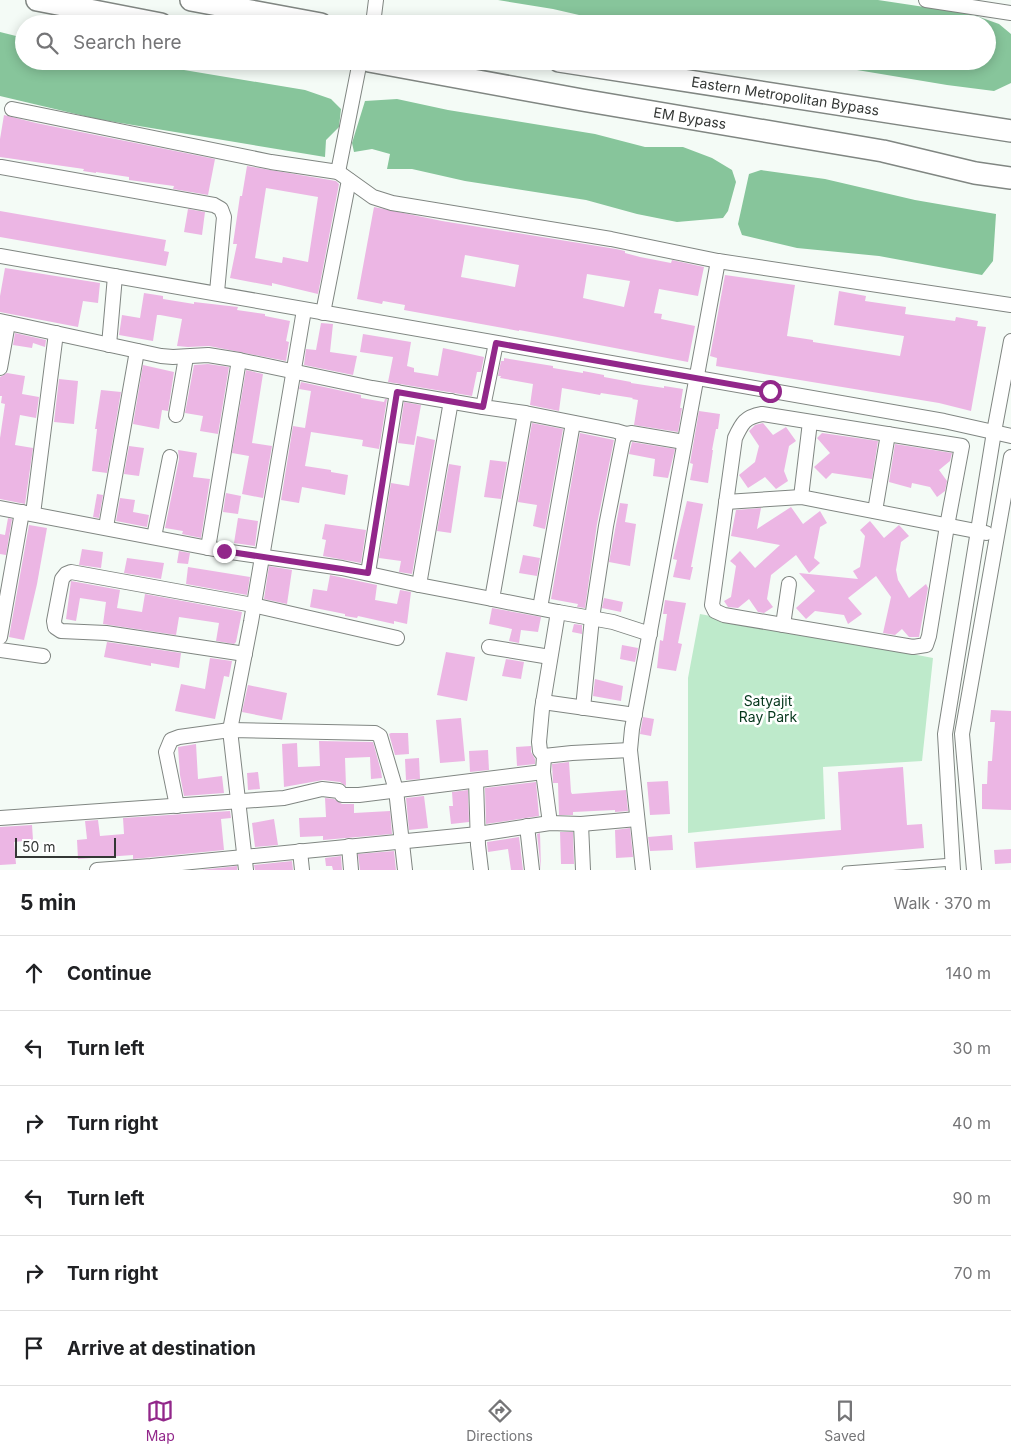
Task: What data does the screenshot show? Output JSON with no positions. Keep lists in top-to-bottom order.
{
  "streets": {
    "main road": ["Eastern Metropolitan Bypass", "EM Bypass"]
  },
  "parks": ["Satyajit Ray Park"],
  "scale_bar": "50 m",
  "page": {
    "search": "Search here",
    "scale": "50 m",
    "heading": ["5 min", "Walk · 370 m"],
    "list": [
      ["Continue", "140 m"],
      ["Turn left", "30 m"],
      ["Turn right", "40 m"],
      ["Turn left", "90 m"],
      ["Turn right", "70 m"],
      "Arrive at destination"
    ],
    "nav": ["Map", "Directions", "Saved"]
  }
}
